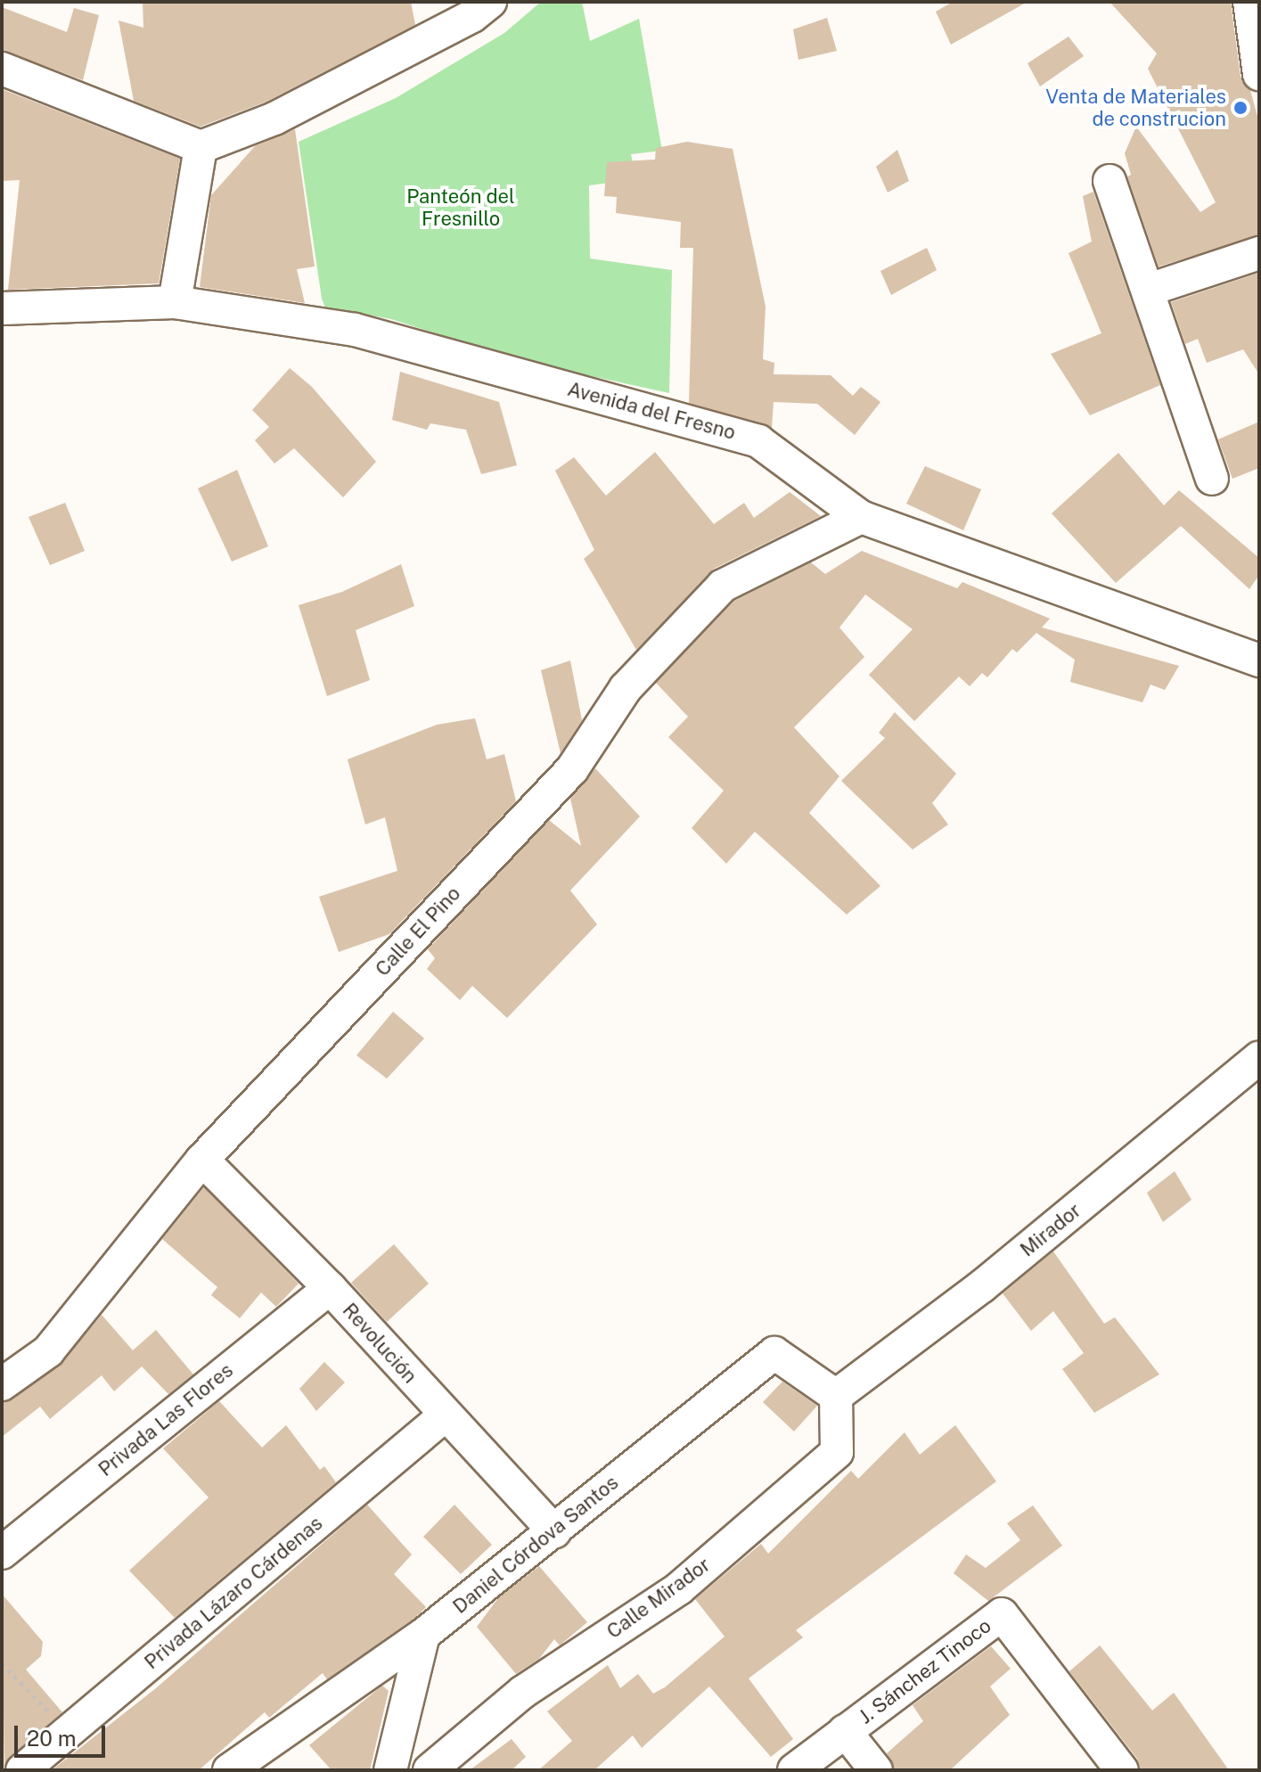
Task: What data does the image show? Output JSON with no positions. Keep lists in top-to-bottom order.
{
  "streets": {
    "street": [
      "Avenida del Fresno",
      "Calle El Pino",
      "Mirador",
      "Revolución",
      "Privada Las Flores",
      "Daniel Córdova Santos",
      "Privada Lázaro Cárdenas",
      "Calle Mirador",
      "J. Sánchez Tinoco"
    ]
  },
  "crossings": [
    ["Avenida del Fresno", "Calle El Pino"],
    ["Calle El Pino", "Revolución"],
    ["Mirador", "Daniel Córdova Santos"],
    ["Mirador", "Calle Mirador"],
    ["Revolución", "Privada Las Flores"],
    ["Revolución", "Daniel Córdova Santos"],
    ["Revolución", "Privada Lázaro Cárdenas"],
    ["Daniel Córdova Santos", "Calle Mirador"]
  ],
  "parks": ["Panteón del Fresnillo"],
  "places": ["Venta de Materiales de construcion"],
  "scale_bar": "20 m"
}
